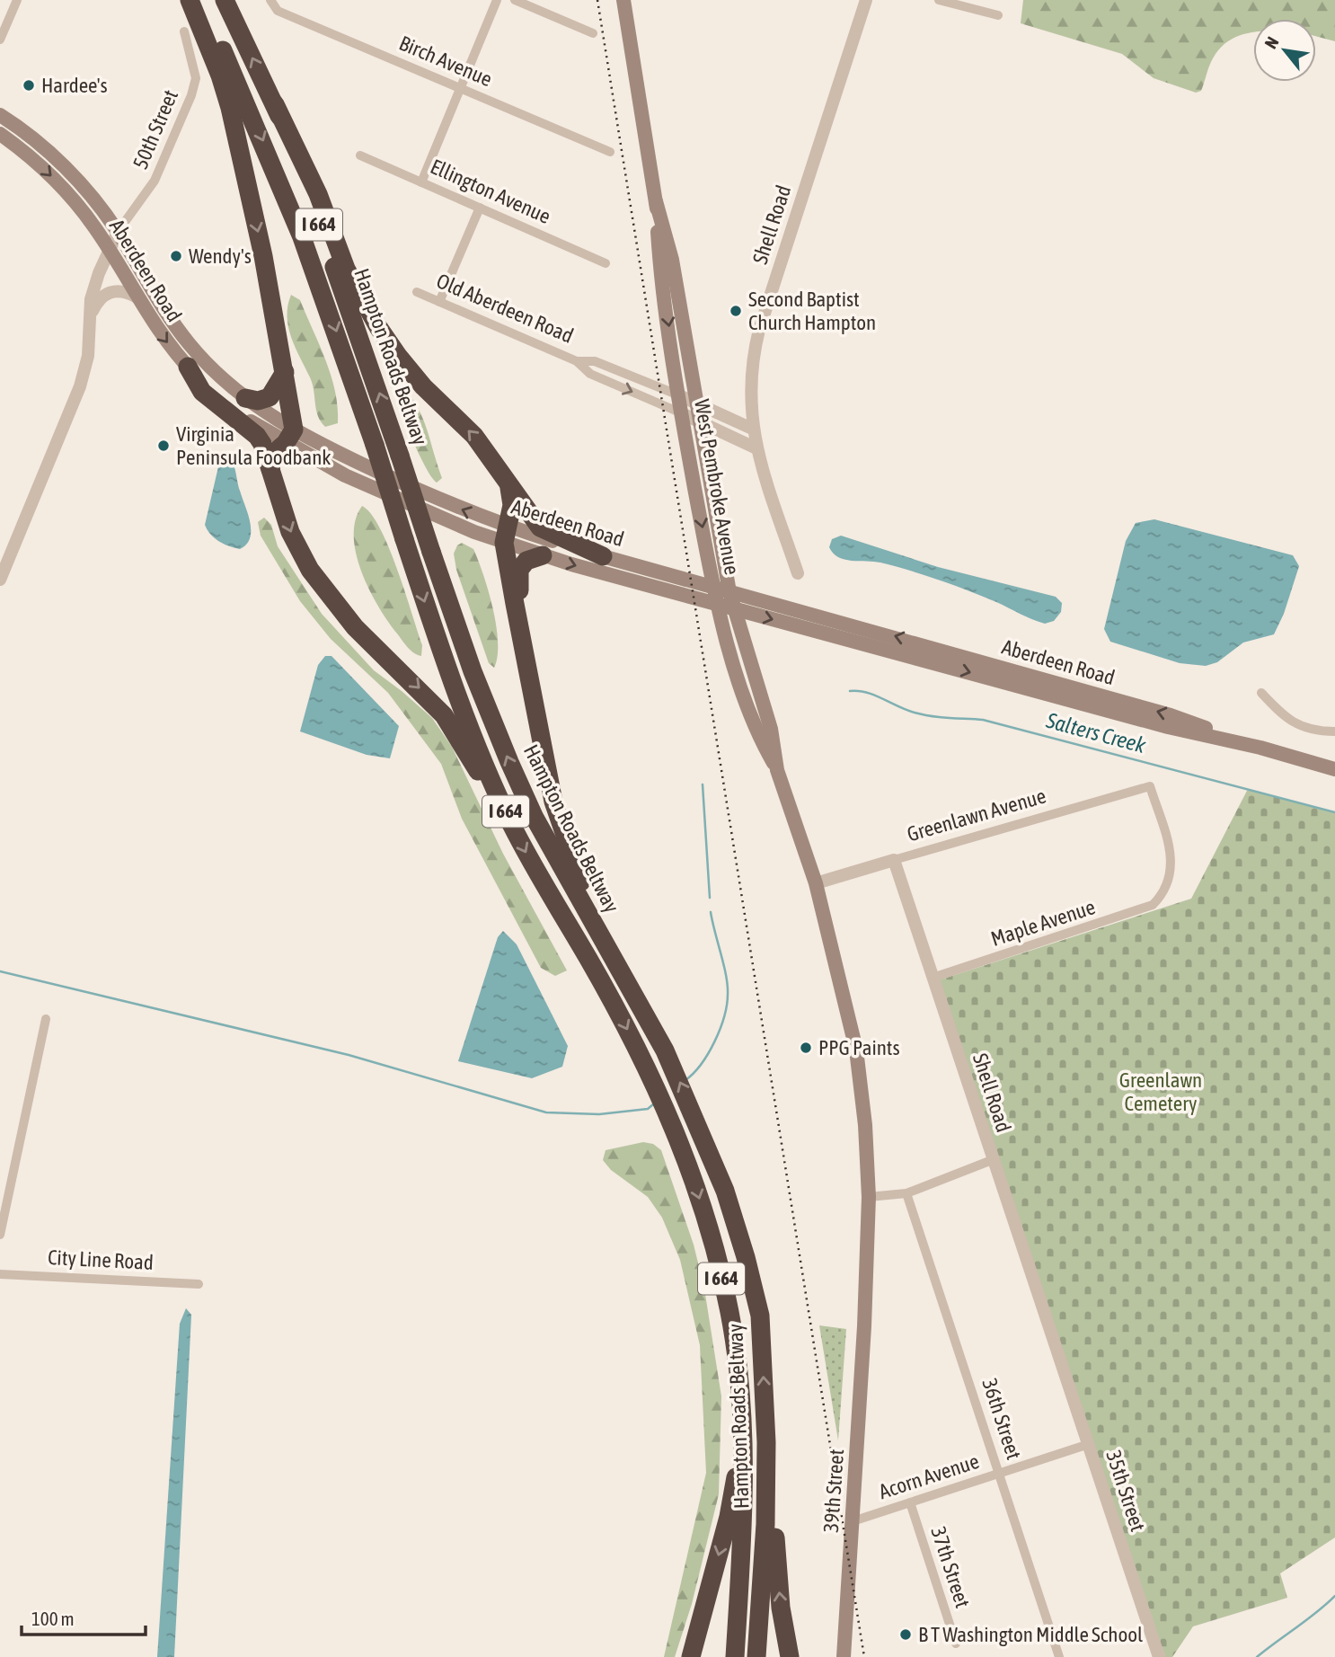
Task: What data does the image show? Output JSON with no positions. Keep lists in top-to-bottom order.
{
  "streets": {
    "highway": ["I 664", "Hampton Roads Beltway"],
    "main road": ["Aberdeen Road", "West Pembroke Avenue", "39th Street"],
    "street": [
      "Birch Avenue",
      "50th Street",
      "Ellington Avenue",
      "Shell Road",
      "Old Aberdeen Road",
      "Greenlawn Avenue",
      "Maple Avenue",
      "City Line Road",
      "36th Street",
      "Acorn Avenue",
      "35th Street",
      "37th Street"
    ]
  },
  "crossings": [
    ["50th Street", "Aberdeen Road"],
    ["Shell Road", "Old Aberdeen Road"],
    ["Shell Road", "Greenlawn Avenue"],
    ["Shell Road", "Maple Avenue"],
    ["Shell Road", "35th Street"],
    ["Aberdeen Road", "West Pembroke Avenue"],
    ["Old Aberdeen Road", "West Pembroke Avenue"],
    ["West Pembroke Avenue", "Greenlawn Avenue"],
    ["West Pembroke Avenue", "39th Street"],
    ["Greenlawn Avenue", "Maple Avenue"],
    ["36th Street", "Acorn Avenue"],
    ["Acorn Avenue", "39th Street"],
    ["Acorn Avenue", "35th Street"],
    ["Acorn Avenue", "37th Street"]
  ],
  "water": ["Salters Creek"],
  "parks": ["Greenlawn Cemetery"],
  "places": [
    "Hardee's",
    "Wendy's",
    "Second Baptist Church Hampton",
    "Virginia Peninsula Foodbank",
    "PPG Paints",
    "B T Washington Middle School"
  ],
  "scale_bar": "100 m",
  "north": "top left"
}
